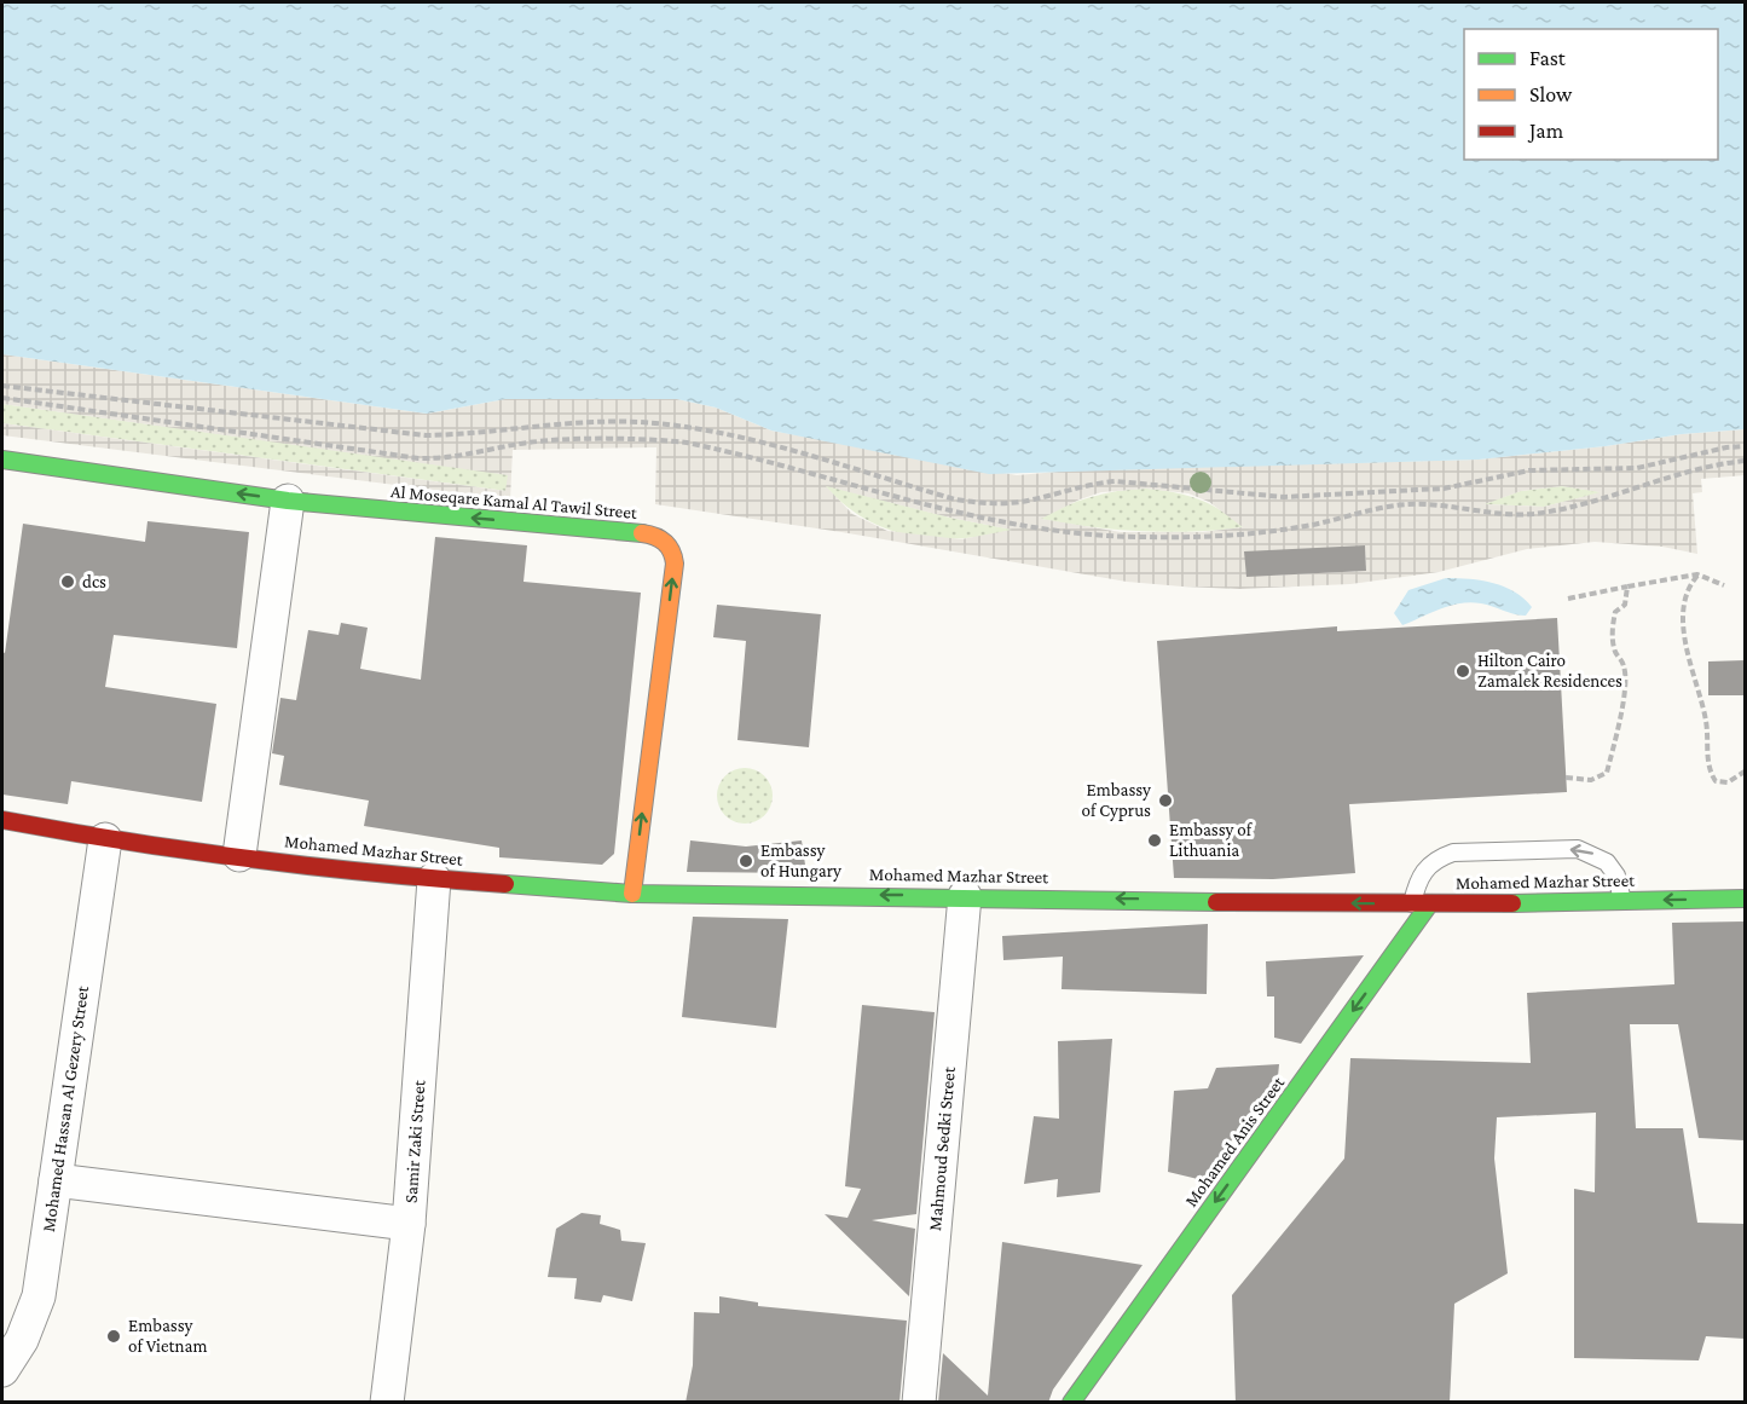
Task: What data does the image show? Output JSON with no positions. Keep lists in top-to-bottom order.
{
  "streets": {
    "street": [
      "Al Moseqare Kamal Al Tawil Street",
      "Mohamed Mazhar Street",
      "Mohamed Hassan Al Gezery Street",
      "Samir Zaki Street",
      "Mohamed Anis Street",
      "Mahmoud Sedki Street"
    ]
  },
  "crossings": [
    ["Al Moseqare Kamal Al Tawil Street", "Mohamed Mazhar Street"],
    ["Mohamed Mazhar Street", "Mohamed Hassan Al Gezery Street"],
    ["Mohamed Mazhar Street", "Samir Zaki Street"],
    ["Mohamed Mazhar Street", "Mohamed Anis Street"],
    ["Mohamed Mazhar Street", "Mahmoud Sedki Street"]
  ],
  "one_way": ["Mohamed Mazhar Street", "Mohamed Anis Street"],
  "places": [
    "dcs",
    "Hilton Cairo Zamalek Residences",
    "Embassy of Cyprus",
    "Embassy of Lithuania",
    "Embassy of Hungary",
    "Embassy of Vietnam"
  ],
  "legend": ["Fast", "Slow", "Jam"]
}
